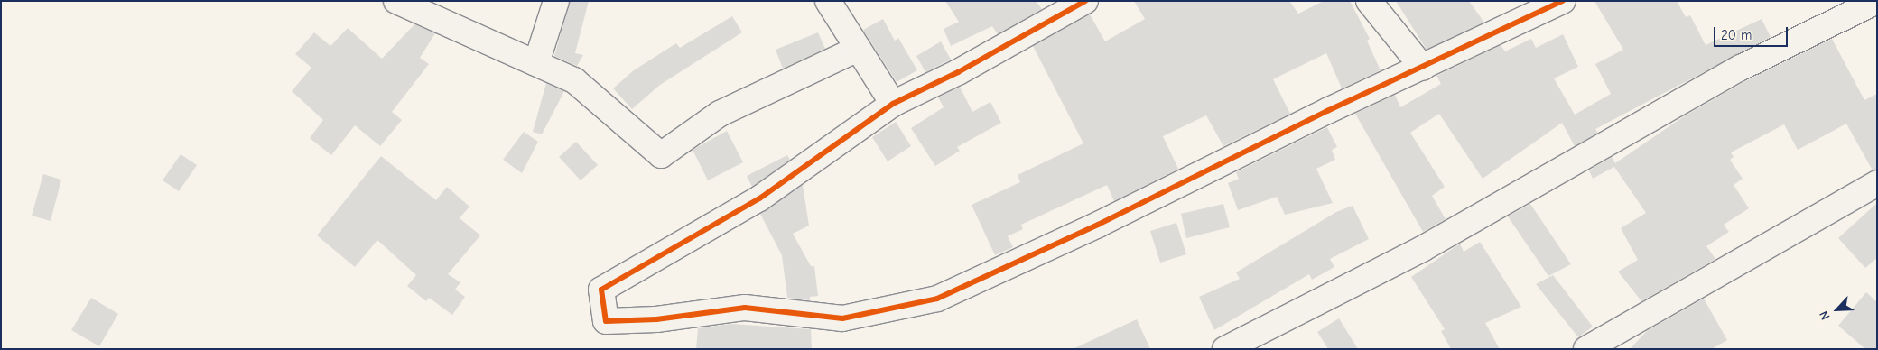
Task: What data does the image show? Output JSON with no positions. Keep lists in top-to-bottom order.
{
  "scale_bar": "20 m",
  "north": "bottom left"
}
